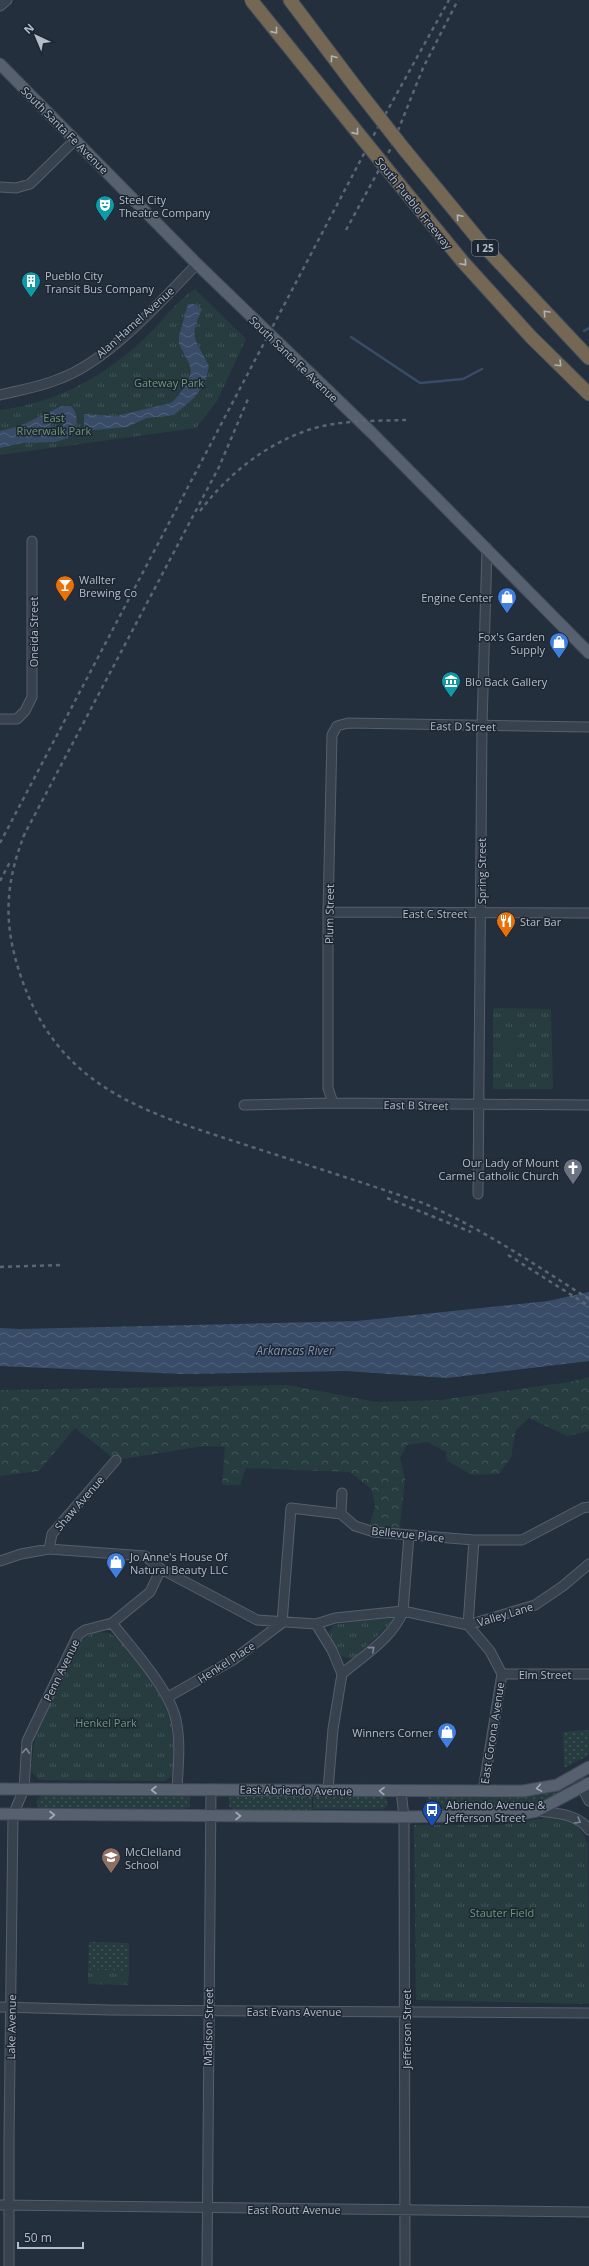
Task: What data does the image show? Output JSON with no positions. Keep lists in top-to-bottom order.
{
  "streets": {
    "highway": ["South Pueblo Freeway", "I 25"],
    "main road": ["South Santa Fe Avenue", "East Abriendo Avenue"],
    "street": [
      "Alan Hamel Avenue",
      "Oneida Street",
      "East D Street",
      "Spring Street",
      "East C Street",
      "Plum Street",
      "East B Street",
      "Shaw Avenue",
      "Bellevue Place",
      "Valley Lane",
      "Henkel Place",
      "Penn Avenue",
      "Elm Street",
      "East Corona Avenue",
      "East Evans Avenue",
      "Lake Avenue",
      "Madison Street",
      "Jefferson Street",
      "East Routt Avenue"
    ]
  },
  "crossings": [
    ["South Santa Fe Avenue", "Alan Hamel Avenue"],
    ["South Santa Fe Avenue", "Spring Street"],
    ["East D Street", "Spring Street"],
    ["East D Street", "Plum Street"],
    ["Spring Street", "East C Street"],
    ["Spring Street", "East B Street"],
    ["East C Street", "Plum Street"],
    ["Plum Street", "East B Street"],
    ["Bellevue Place", "Valley Lane"],
    ["Valley Lane", "East Corona Avenue"],
    ["Penn Avenue", "East Abriendo Avenue"],
    ["Penn Avenue", "Lake Avenue"],
    ["Elm Street", "East Corona Avenue"],
    ["East Corona Avenue", "East Abriendo Avenue"],
    ["East Abriendo Avenue", "Lake Avenue"],
    ["East Abriendo Avenue", "Madison Street"],
    ["East Abriendo Avenue", "Jefferson Street"],
    ["East Evans Avenue", "Lake Avenue"],
    ["East Evans Avenue", "Madison Street"],
    ["East Evans Avenue", "Jefferson Street"],
    ["Lake Avenue", "East Routt Avenue"],
    ["Madison Street", "East Routt Avenue"],
    ["Jefferson Street", "East Routt Avenue"]
  ],
  "one_way": ["Penn Avenue"],
  "water": ["Arkansas River"],
  "parks": [
    "Gateway Park",
    "East Riverwalk Park",
    "Henkel Park",
    "Stauter Field"
  ],
  "places": {
    "theatre": ["Steel City Theatre Company"],
    "building": ["Pueblo City Transit Bus Company"],
    "bar": ["Wallter Brewing Co"],
    "shop": [
      "Engine Center",
      "Fox's Garden Supply",
      "Jo Anne's House Of Natural Beauty LLC",
      "Winners Corner"
    ],
    "museum": ["Blo Back Gallery"],
    "restaurant": ["Star Bar"],
    "church": ["Our Lady of Mount Carmel Catholic Church"],
    "bus stop": ["Abriendo Avenue & Jefferson Street"],
    "school or university": ["McClelland School"]
  },
  "scale_bar": "50 m",
  "north": "top left"
}
